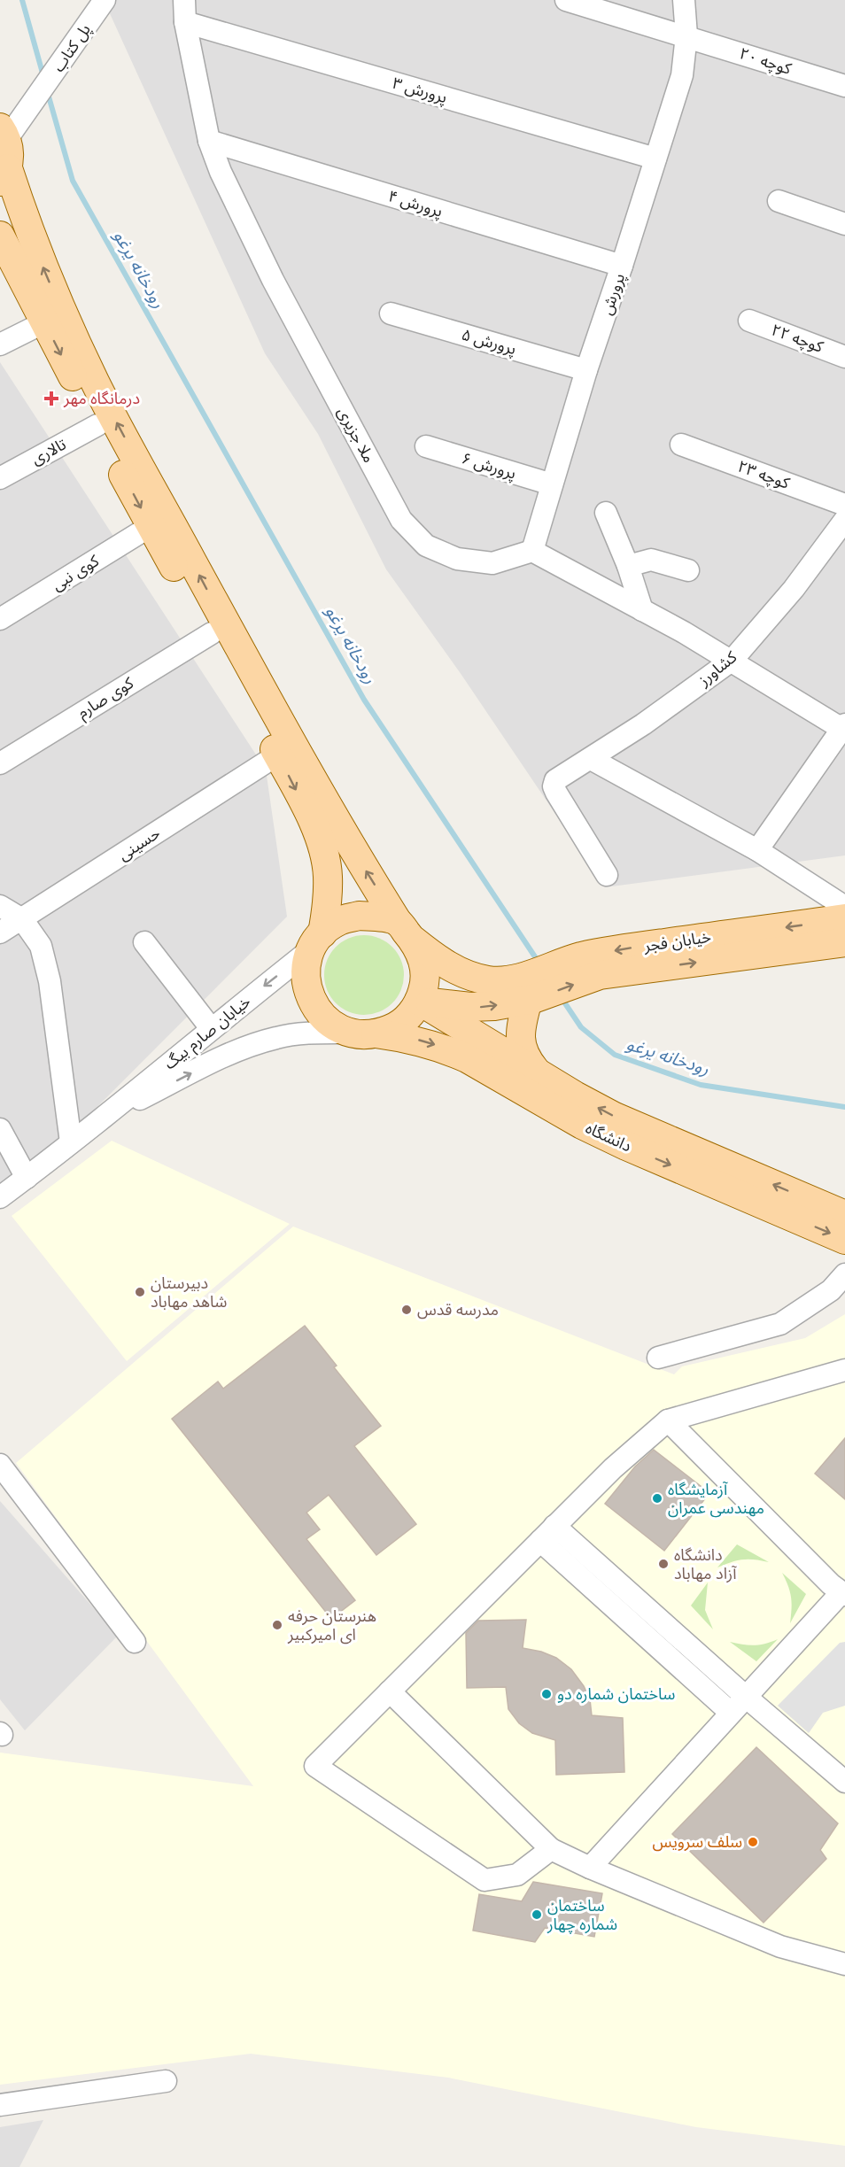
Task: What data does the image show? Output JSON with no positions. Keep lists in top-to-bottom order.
{
  "streets": {
    "main road": ["خیابان فجر", "دانشگاه"],
    "street": [
      "پل کتاب",
      "کوچه ۲۰",
      "پرورش ۳",
      "پرورش ۴",
      "پرورش",
      "کوچه ۲۲",
      "پرورش ۵",
      "ملا جزیری",
      "تالاری",
      "پرورش ۶",
      "کوچه ۲۳",
      "کوی نبی",
      "کشاورز",
      "کوی صارم",
      "حسینی",
      "خیابان صارم بیگ"
    ]
  },
  "crossings": [
    ["کوچه ۲۰", "پرورش"],
    ["پرورش ۳", "پرورش"],
    ["پرورش ۳", "ملا جزیری"],
    ["پرورش ۴", "پرورش"],
    ["پرورش ۴", "ملا جزیری"],
    ["پرورش", "پرورش ۵"],
    ["پرورش", "ملا جزیری"],
    ["پرورش", "پرورش ۶"],
    ["خیابان صارم بیگ", "دانشگاه"]
  ],
  "water": ["رودخانه یرغو"],
  "places": {
    "health": ["درمانگاه مهر"],
    "other": [
      "دبیرستان شاهد مهاباد",
      "مدرسه قدس",
      "آزمایشگاه مهندسی عمران",
      "دانشگاه آزاد مهاباد",
      "هنرستان حرفه ای امیرکبیر",
      "ساختمان شماره دو",
      "سلف سرویس",
      "ساختمان شماره چهار"
    ]
  }
}
